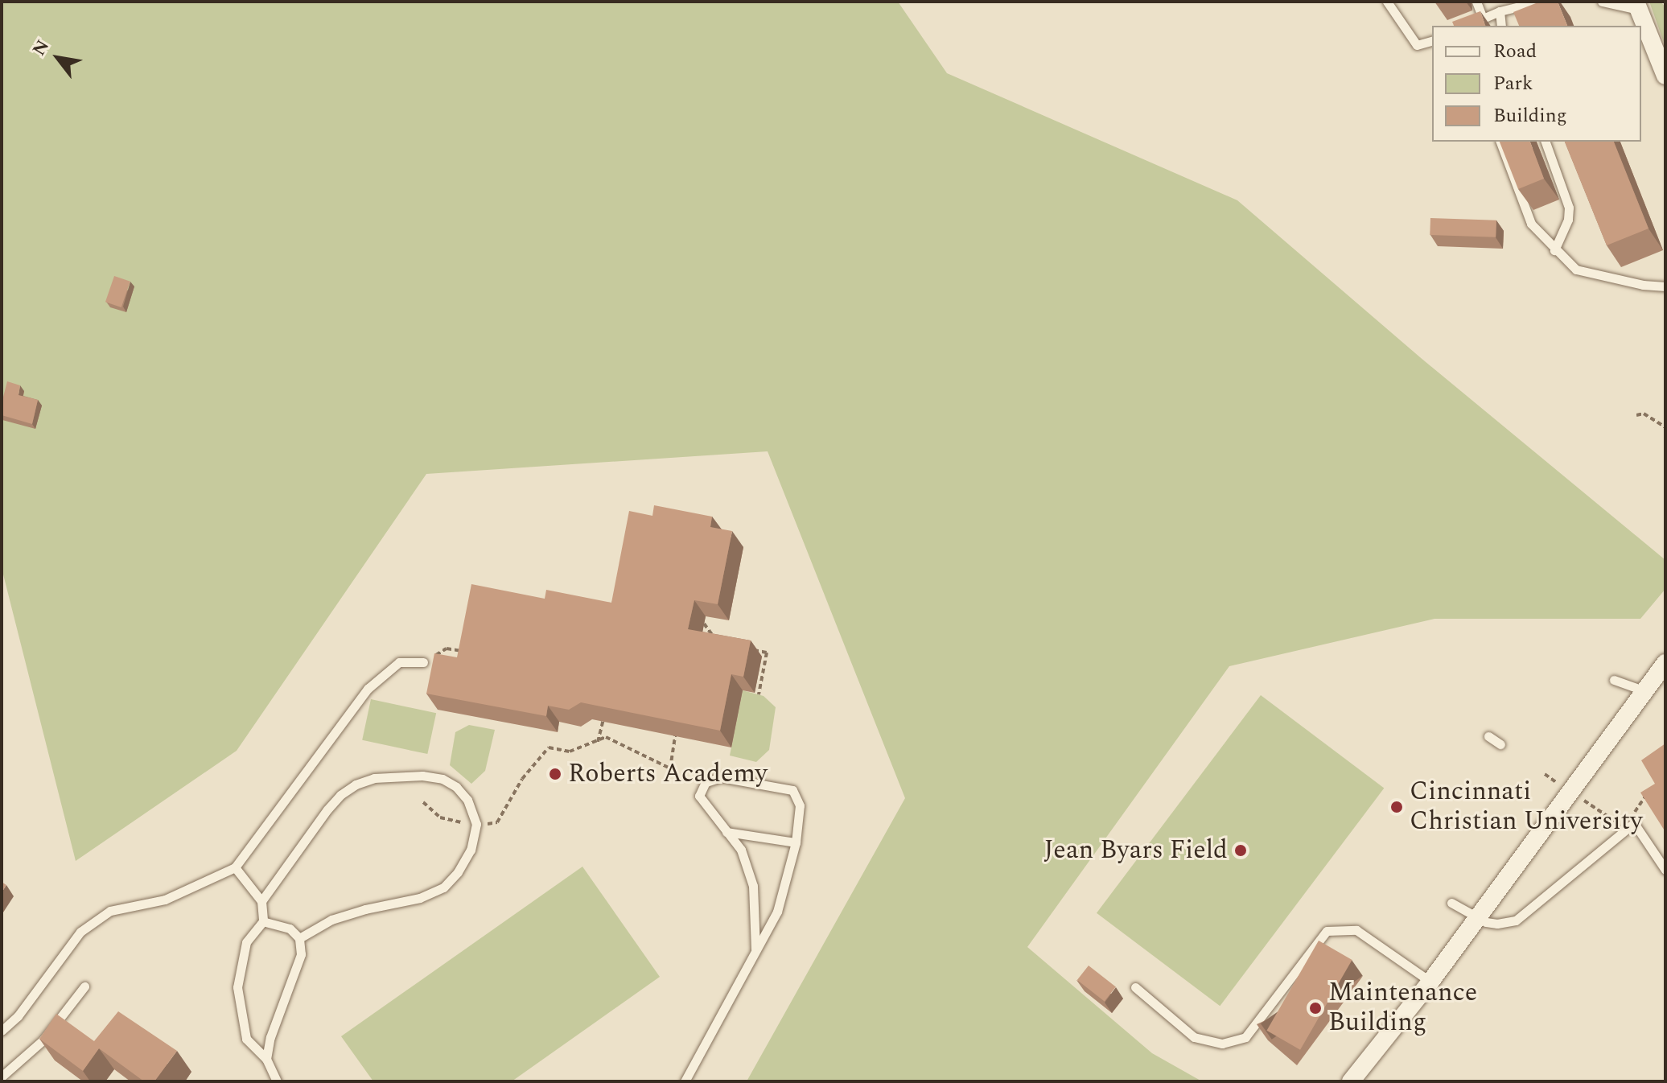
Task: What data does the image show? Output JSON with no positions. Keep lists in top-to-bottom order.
{
  "places": [
    "Roberts Academy",
    "Cincinnati Christian University",
    "Jean Byars Field",
    "Maintenance Building"
  ],
  "legend": ["Road", "Park", "Building"],
  "north": "top left"
}
